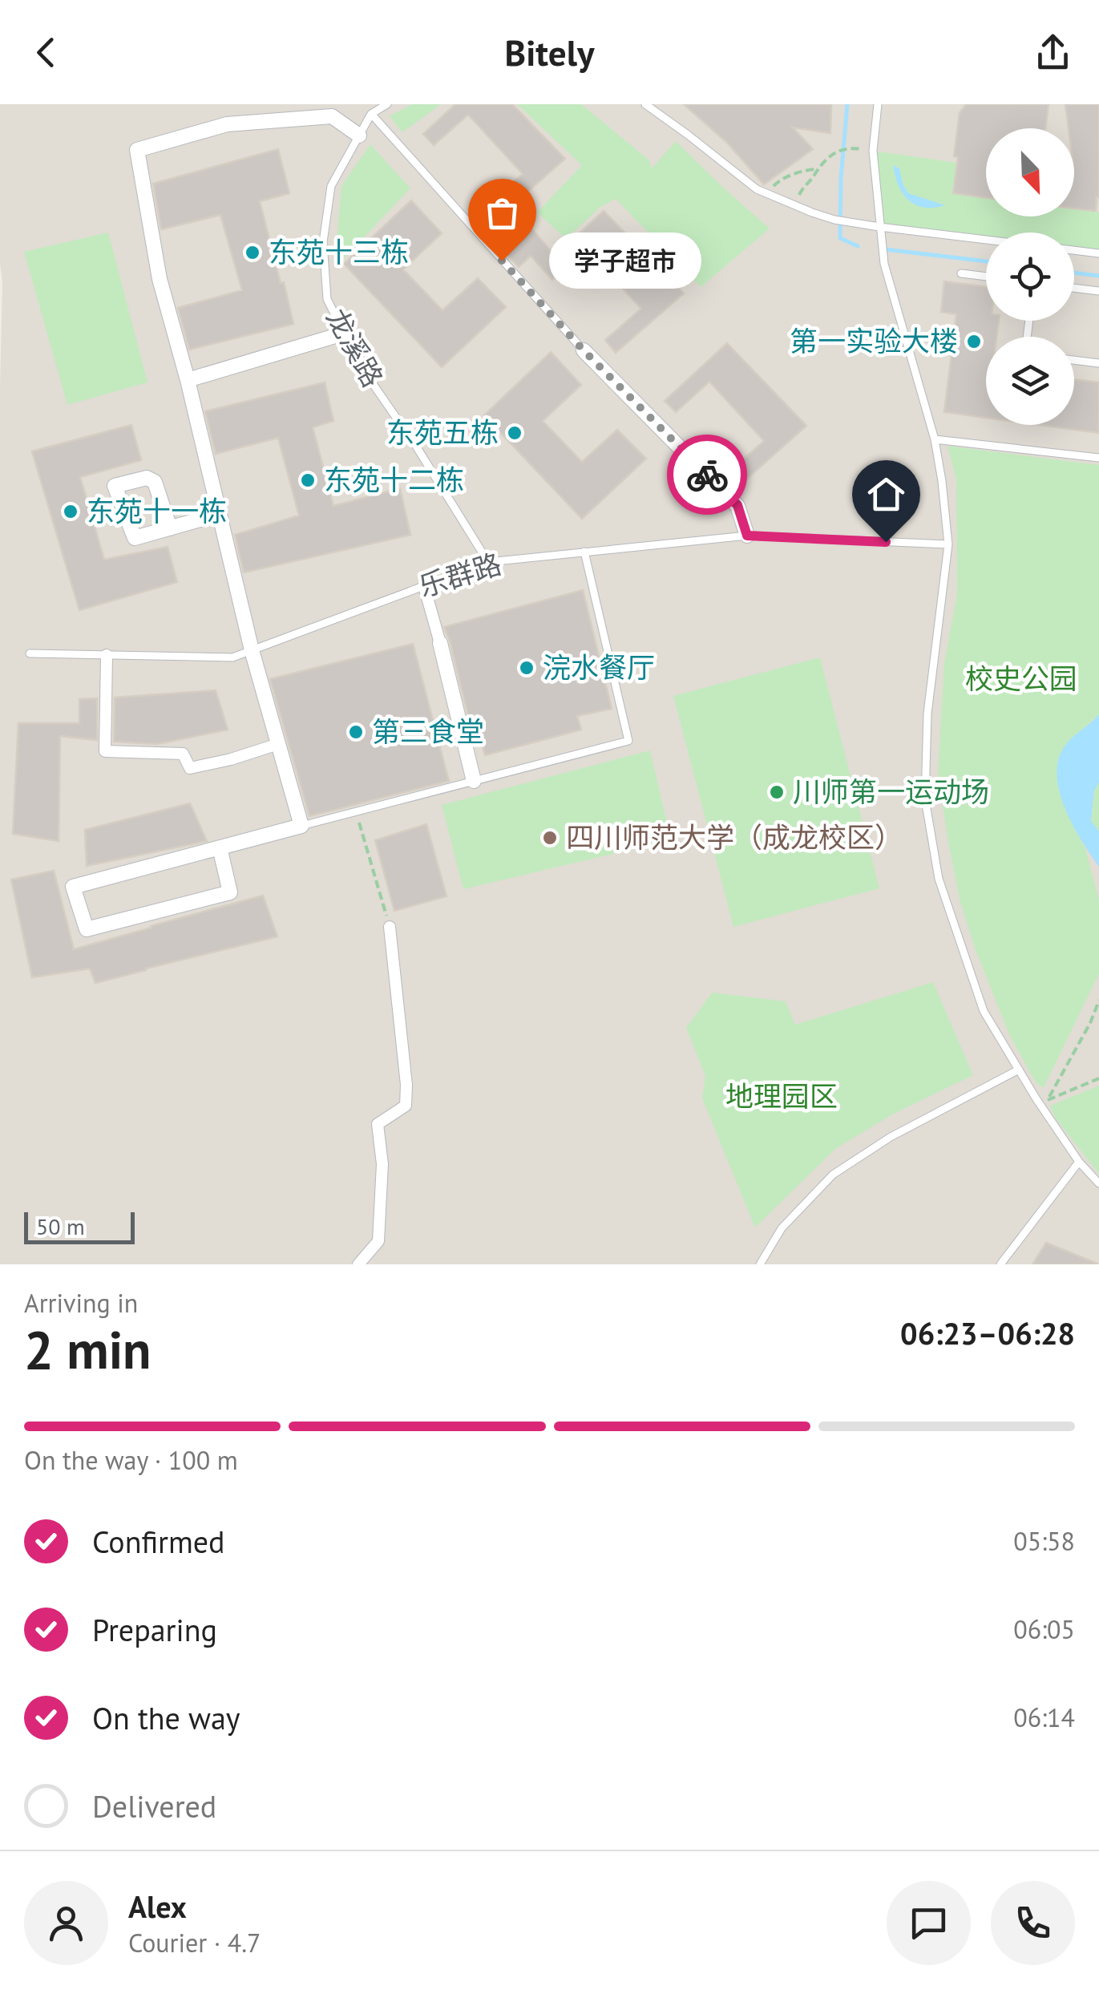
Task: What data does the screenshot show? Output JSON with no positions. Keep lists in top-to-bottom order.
{
  "streets": {
    "lane": ["龙溪路", "乐群路"]
  },
  "crossings": [
    ["龙溪路", "乐群路"]
  ],
  "parks": ["校史公园", "地理园区"],
  "places": [
    "东苑十三栋",
    "学子超市",
    "第一实验大楼",
    "东苑五栋",
    "东苑十二栋",
    "东苑十一栋",
    "浣水餐厅",
    "第三食堂",
    "川师第一运动场",
    "四川师范大学（成龙校区）"
  ],
  "scale_bar": "50 m",
  "north": "bottom right",
  "page": {
    "header": "Bitely",
    "bubble": "学子超市",
    "scale": "50 m",
    "heading": ["2 min", "Arriving in", "06:23–06:28"],
    "panel": ["Alex", "Courier · 4.7"],
    "bar": "On the way · 100 m",
    "list": [
      ["Confirmed", "05:58"],
      ["Preparing", "06:05"],
      ["On the way", "06:14"],
      "Delivered"
    ]
  }
}
